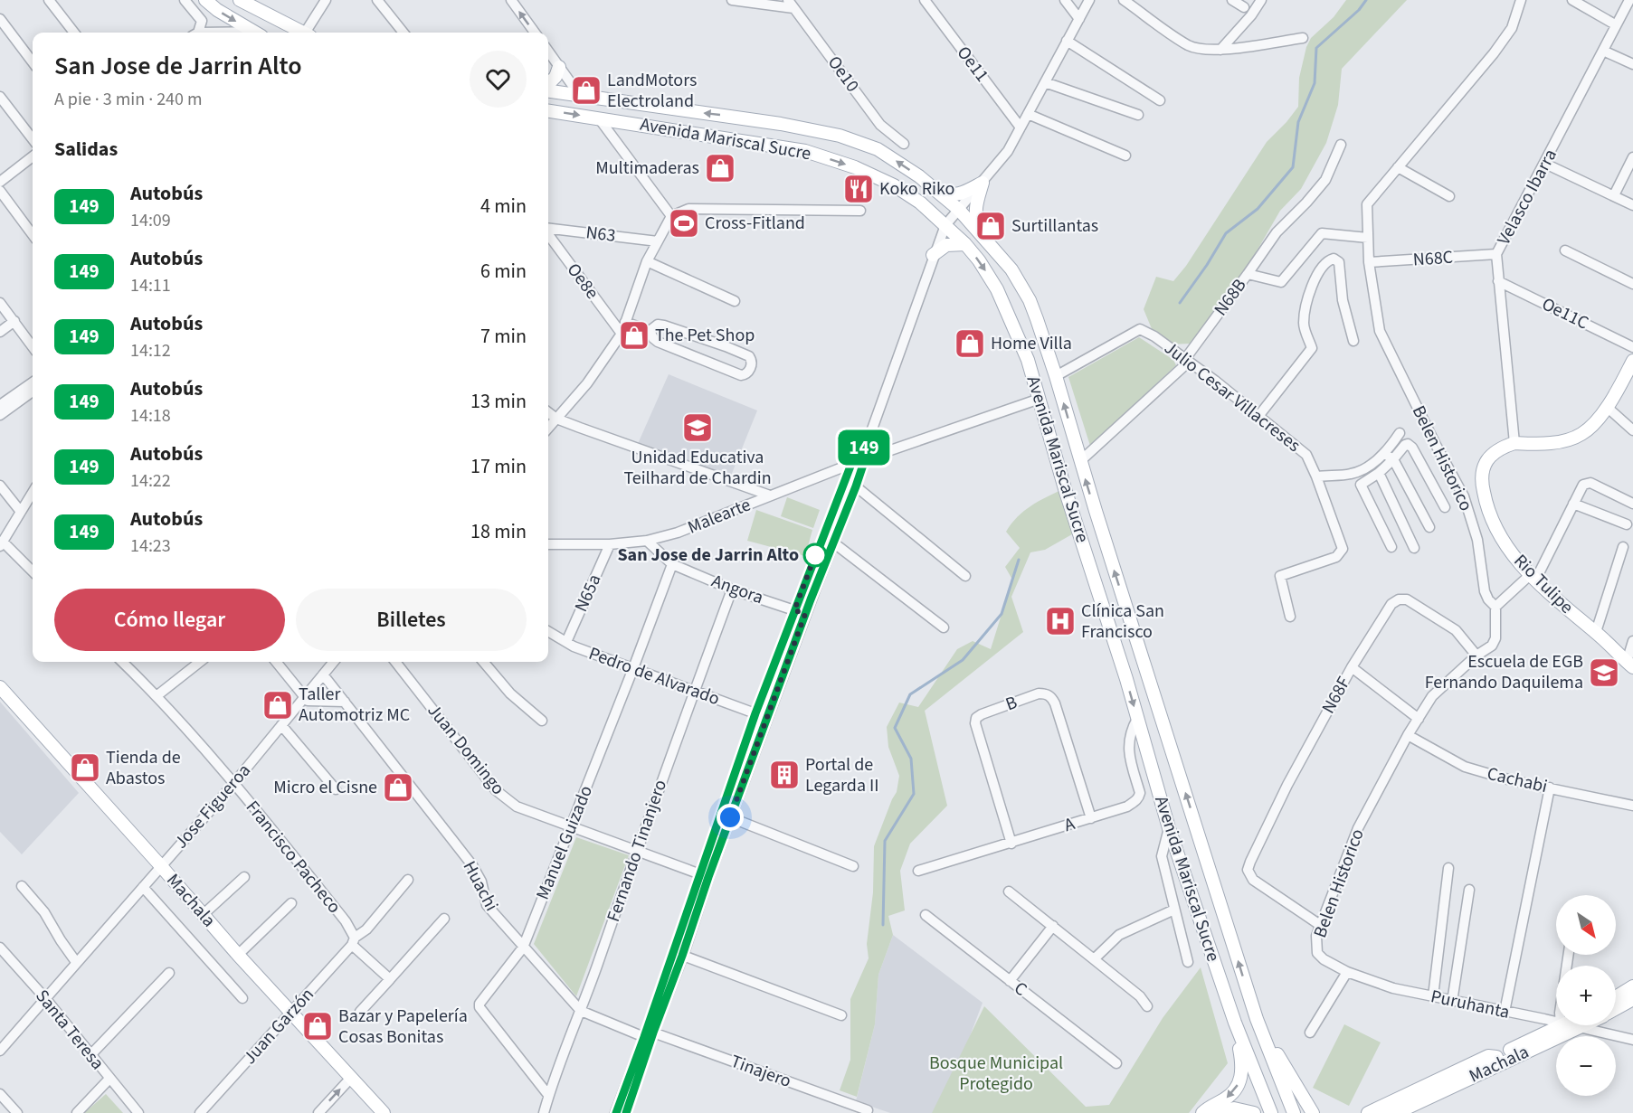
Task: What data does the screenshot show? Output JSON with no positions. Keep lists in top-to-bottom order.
{
  "streets": {
    "main road": ["Avenida Mariscal Sucre", "Rio Tulipe", "Machala"],
    "street": [
      "Oe11",
      "Oe10",
      "Velasco Ibarra",
      "N63",
      "N68C",
      "Oe8e",
      "N68B",
      "Oe11C",
      "Julio Cesar Villacreses",
      "Belen Historico",
      "Malearte",
      "Angora",
      "N65a",
      "Pedro de Alvarado",
      "N68F",
      "B",
      "Juan Domingo",
      "Cachabi",
      "Jose Figueroa",
      "A",
      "Manuel Guizado",
      "Fernando Tinanjero",
      "Francisco Pacheco",
      "Huachi",
      "C",
      "Puruhanta",
      "Juan Garzón",
      "Santa Teresa",
      "Tinajero"
    ]
  },
  "crossings": [
    ["Avenida Mariscal Sucre", "N68B"],
    ["Avenida Mariscal Sucre", "Julio Cesar Villacreses"],
    ["Avenida Mariscal Sucre", "Malearte"],
    ["Avenida Mariscal Sucre", "A"],
    ["Velasco Ibarra", "N68C"],
    ["Velasco Ibarra", "Oe11C"],
    ["Velasco Ibarra", "Rio Tulipe"],
    ["N68C", "Belen Historico"],
    ["N68B", "Julio Cesar Villacreses"],
    ["N68B", "Belen Historico"],
    ["Belen Historico", "N68F"],
    ["Belen Historico", "Cachabi"],
    ["Belen Historico", "Puruhanta"],
    ["Malearte", "Angora"],
    ["Malearte", "N65a"],
    ["Angora", "Manuel Guizado"],
    ["Angora", "Fernando Tinanjero"],
    ["N65a", "Pedro de Alvarado"],
    ["Pedro de Alvarado", "Manuel Guizado"],
    ["Pedro de Alvarado", "Fernando Tinanjero"],
    ["B", "A"],
    ["Juan Domingo", "Manuel Guizado"],
    ["Juan Domingo", "Fernando Tinanjero"],
    ["Jose Figueroa", "Francisco Pacheco"],
    ["Jose Figueroa", "Huachi"],
    ["Jose Figueroa", "Machala"],
    ["Jose Figueroa", "Santa Teresa"],
    ["Manuel Guizado", "Fernando Tinanjero"],
    ["Manuel Guizado", "Huachi"],
    ["Fernando Tinanjero", "Huachi"],
    ["Francisco Pacheco", "Juan Garzón"],
    ["Huachi", "Tinajero"],
    ["Machala", "Juan Garzón"]
  ],
  "parks": ["Bosque Municipal Protegido"],
  "places": {
    "shop": [
      "LandMotors Electroland",
      "Multimaderas",
      "Surtillantas",
      "The Pet Shop",
      "Home Villa",
      "Taller Automotriz MC",
      "Tienda de Abastos",
      "Micro el Cisne",
      "Bazar y Papelería Cosas Bonitas"
    ],
    "restaurant": ["Koko Riko"],
    "sports": ["Cross-Fitland"],
    "school or university": ["Unidad Educativa Teilhard de Chardin", "Escuela de EGB Fernando Daquilema"],
    "other": ["San Jose de Jarrin Alto"],
    "hospital": ["Clínica San Francisco"],
    "building": ["Portal de Legarda II"]
  },
  "lines": ["bus line 149"],
  "north": "bottom right",
  "page": {
    "on_map": "149",
    "heading": [
      ["San Jose de Jarrin Alto", "A pie · 3 min · 240 m"],
      "Salidas"
    ],
    "list": [
      {
        "mark": "149",
        "name": "Autobús",
        "note": "14:09",
        "value": "4 min"
      },
      {
        "mark": "149",
        "name": "Autobús",
        "note": "14:11",
        "value": "6 min"
      },
      {
        "mark": "149",
        "name": "Autobús",
        "note": "14:12",
        "value": "7 min"
      },
      {
        "mark": "149",
        "name": "Autobús",
        "note": "14:18",
        "value": "13 min"
      },
      {
        "mark": "149",
        "name": "Autobús",
        "note": "14:22",
        "value": "17 min"
      },
      {
        "mark": "149",
        "name": "Autobús",
        "note": "14:23",
        "value": "18 min"
      }
    ],
    "buttons": ["Cómo llegar", "Billetes"],
    "map_buttons": ["+", "−"]
  }
}
